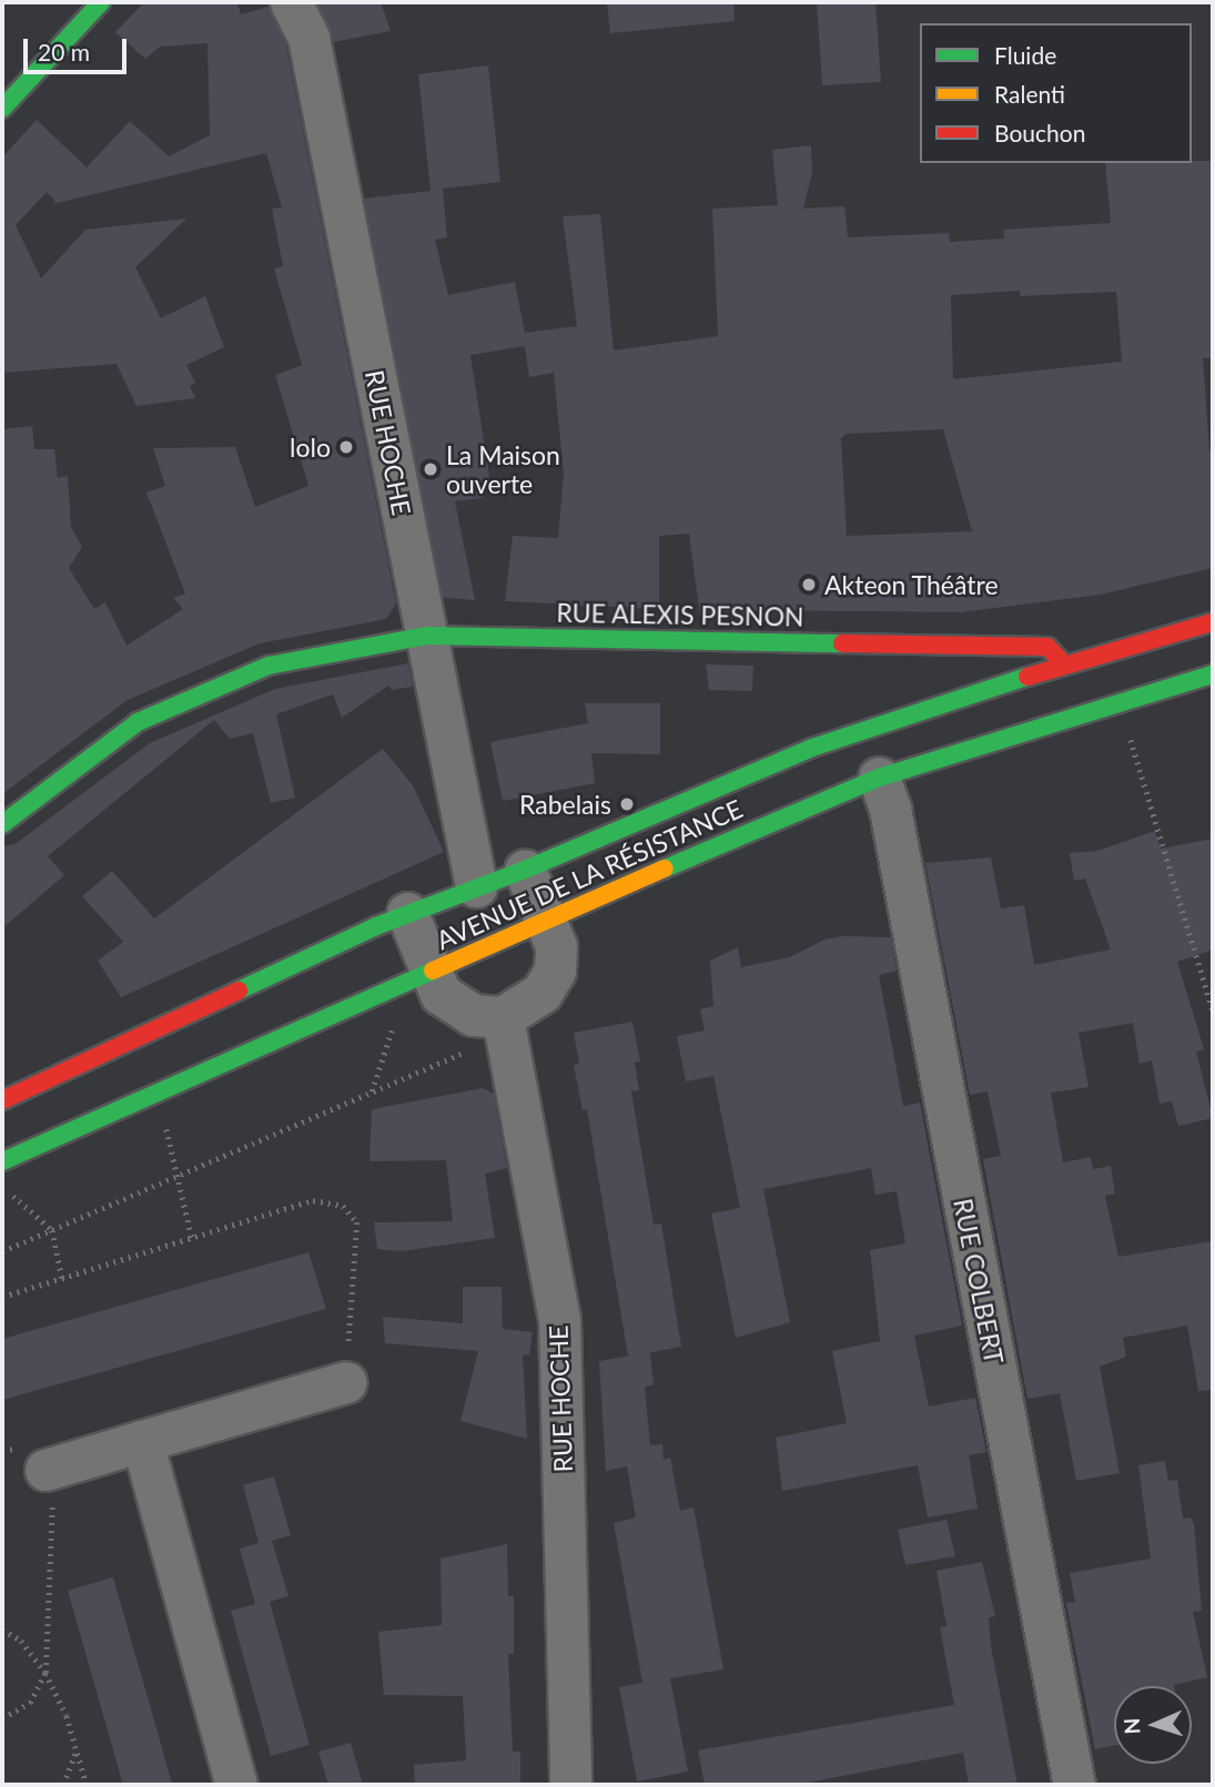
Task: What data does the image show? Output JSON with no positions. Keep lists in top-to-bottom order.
{
  "streets": {
    "main road": ["RUE ALEXIS PESNON", "AVENUE DE LA RÉSISTANCE"],
    "street": ["RUE HOCHE", "RUE COLBERT"]
  },
  "crossings": [
    ["RUE HOCHE", "RUE ALEXIS PESNON"],
    ["RUE HOCHE", "AVENUE DE LA RÉSISTANCE"],
    ["RUE ALEXIS PESNON", "AVENUE DE LA RÉSISTANCE"],
    ["AVENUE DE LA RÉSISTANCE", "RUE COLBERT"]
  ],
  "places": [
    "lolo",
    "La Maison ouverte",
    "Akteon Théâtre",
    "Rabelais"
  ],
  "legend": ["Fluide", "Ralenti", "Bouchon"],
  "scale_bar": "20 m",
  "north": "left"
}
